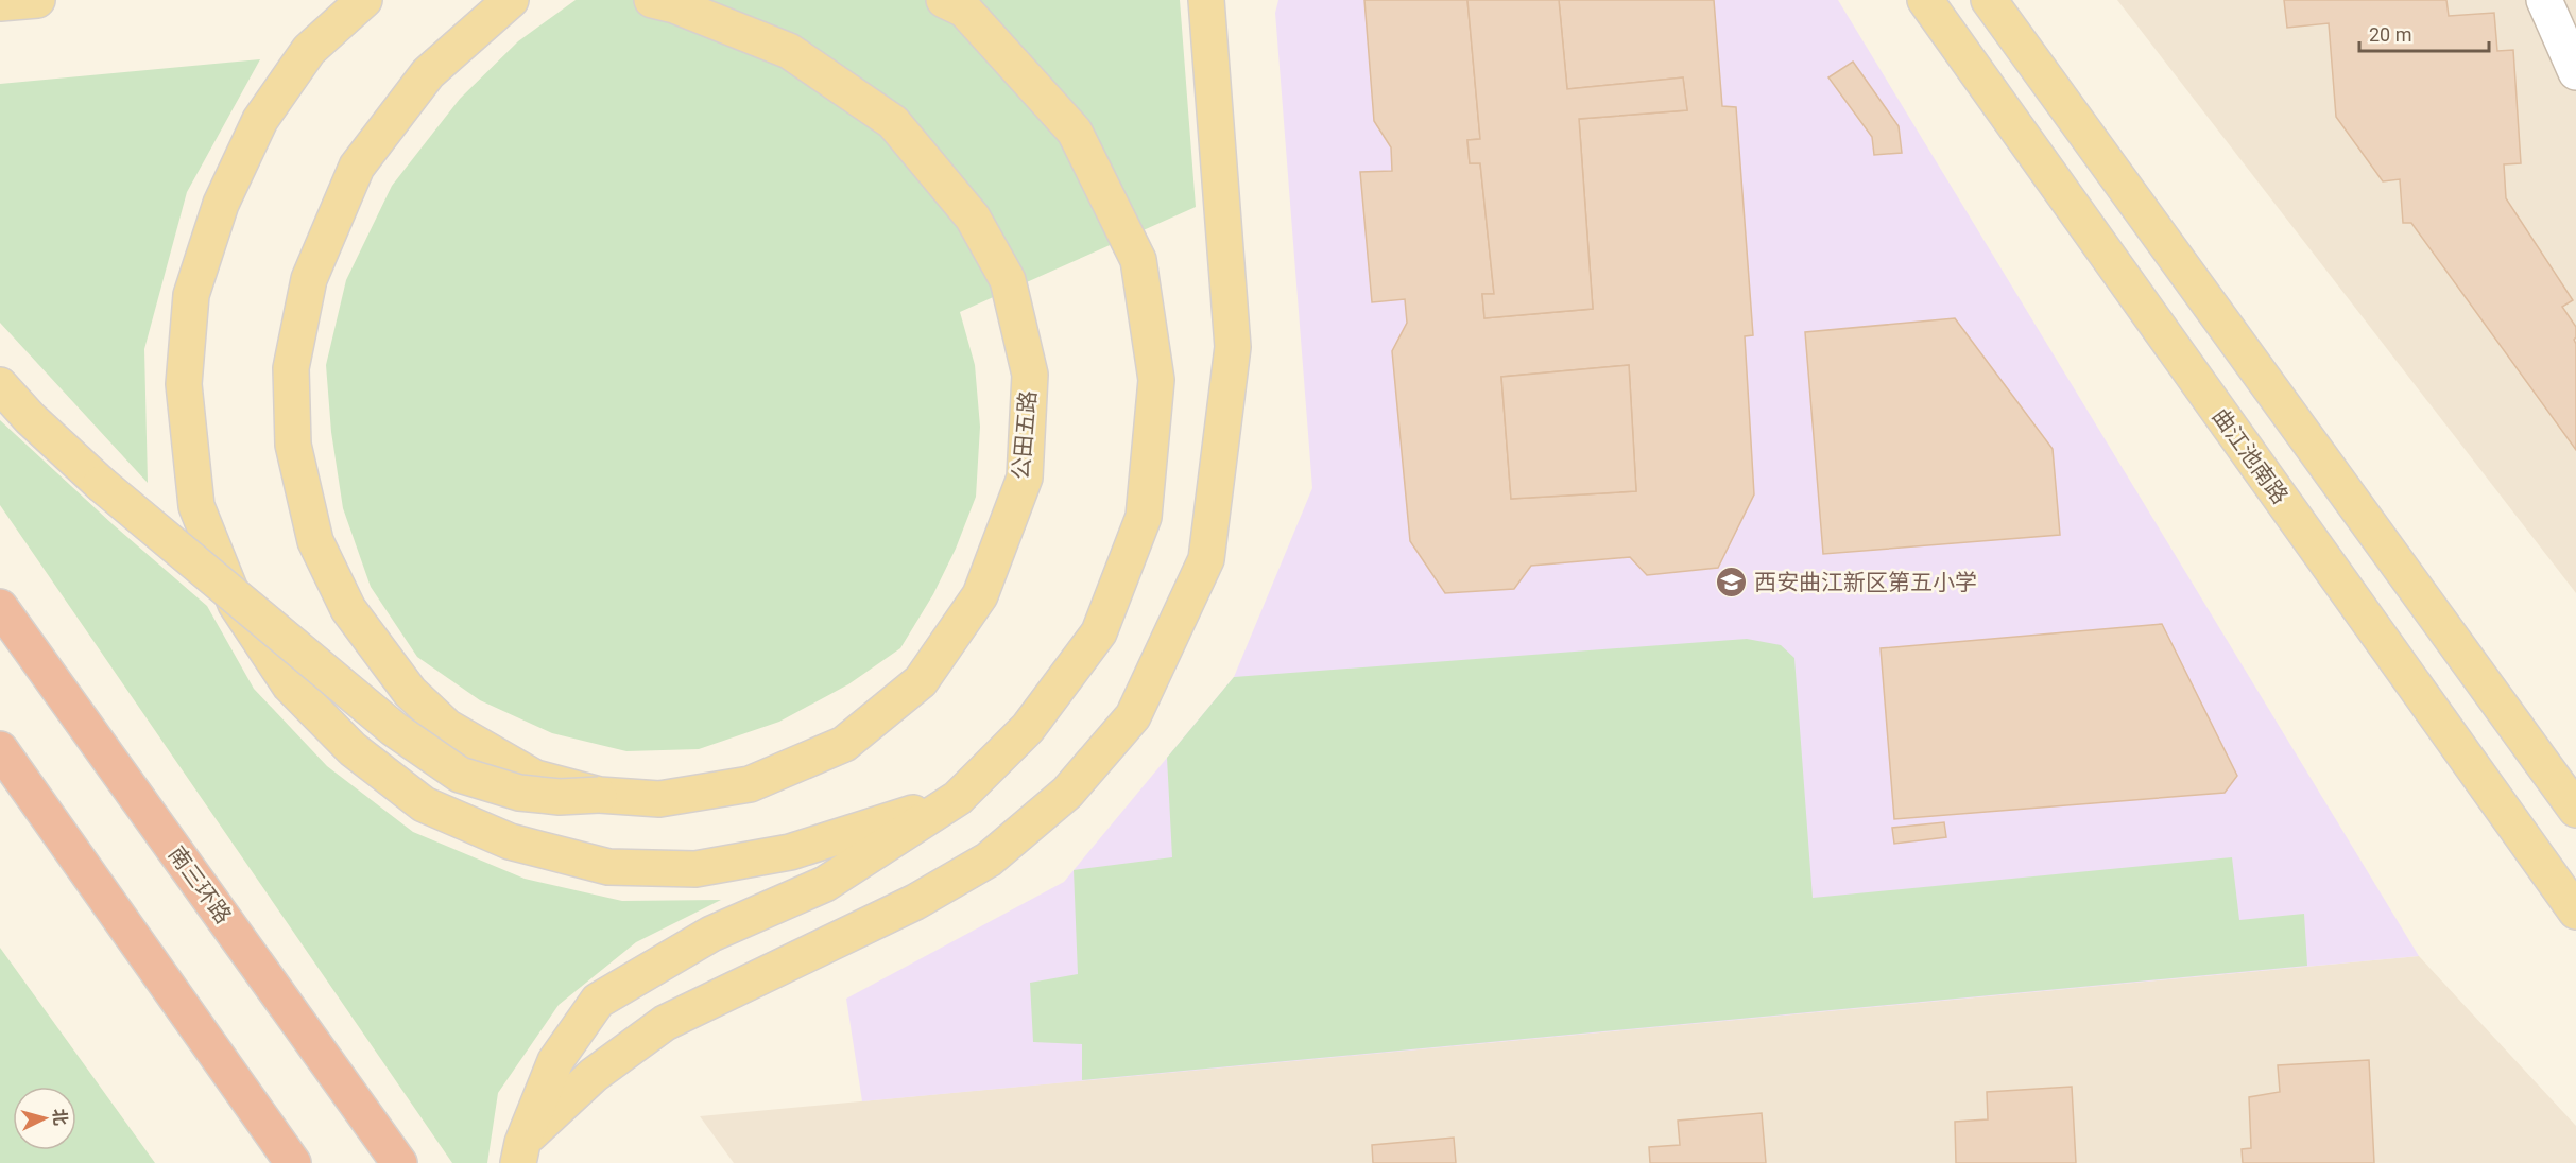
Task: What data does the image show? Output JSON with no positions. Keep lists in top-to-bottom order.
{
  "streets": {
    "highway": ["南三环路"],
    "main road": ["公田五路", "曲江池南路"]
  },
  "places": {
    "school or university": ["西安曲江新区第五小学"]
  },
  "scale_bar": "20 m",
  "north": "right"
}
